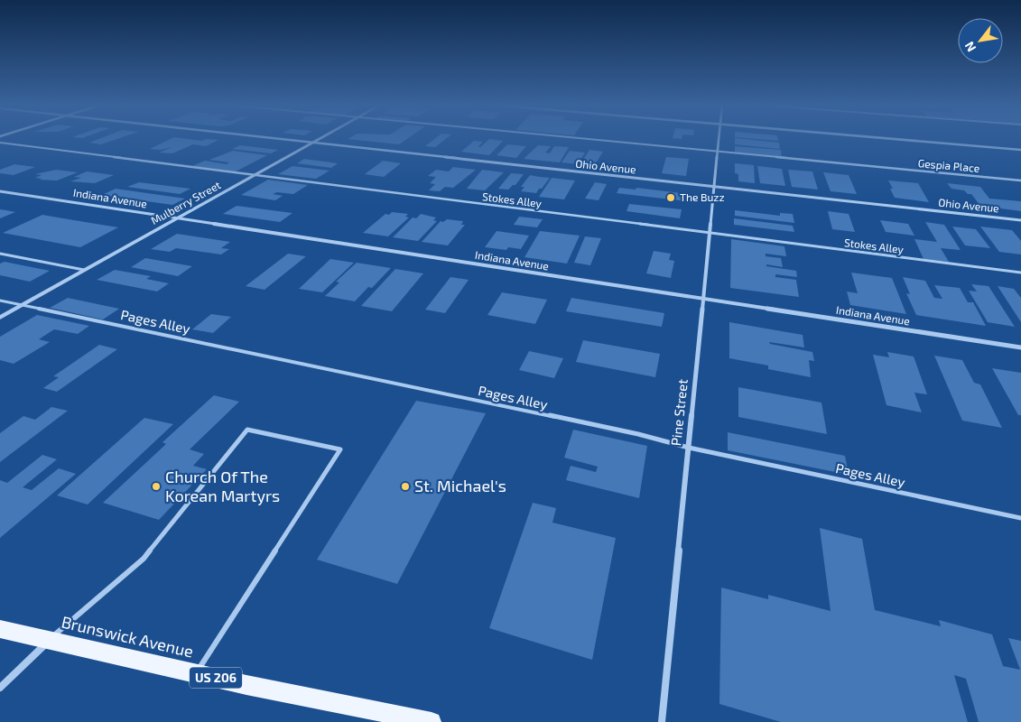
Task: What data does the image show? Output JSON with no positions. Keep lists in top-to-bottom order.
{
  "streets": {
    "main road": ["Brunswick Avenue", "US 206"],
    "street": [
      "Ohio Avenue",
      "Indiana Avenue",
      "Mulberry Street",
      "Pine Street"
    ],
    "lane": ["Gespia Place", "Stokes Alley", "Pages Alley"]
  },
  "crossings": [
    ["Gespia Place", "Pine Street"],
    ["Ohio Avenue", "Mulberry Street"],
    ["Ohio Avenue", "Pine Street"],
    ["Indiana Avenue", "Mulberry Street"],
    ["Indiana Avenue", "Pine Street"],
    ["Stokes Alley", "Mulberry Street"],
    ["Stokes Alley", "Pine Street"],
    ["Mulberry Street", "Pages Alley"],
    ["Pages Alley", "Pine Street"]
  ],
  "places": ["The Buzz", "Church Of The Korean Martyrs", "St. Michael's"],
  "north": "bottom left"
}
